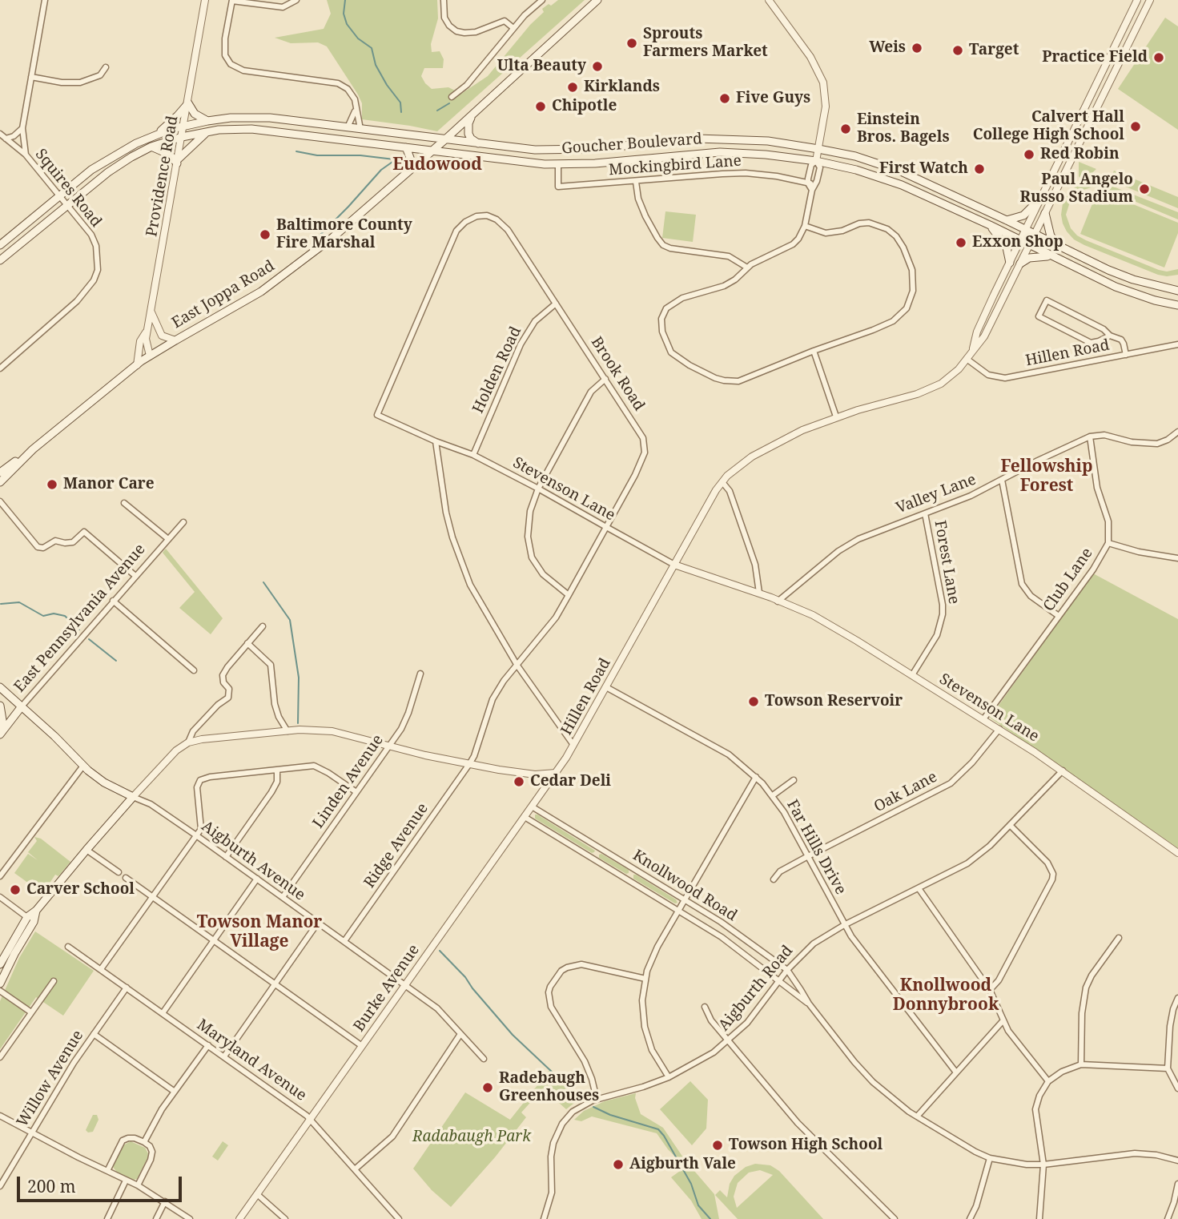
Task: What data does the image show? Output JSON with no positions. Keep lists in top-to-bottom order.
{
  "streets": {
    "main road": ["Goucher Boulevard", "East Joppa Road", "East Pennsylvania Avenue"],
    "street": [
      "Mockingbird Lane",
      "Providence Road",
      "Squires Road",
      "Hillen Road",
      "Holden Road",
      "Brook Road",
      "Stevenson Lane",
      "Valley Lane",
      "Forest Lane",
      "Club Lane",
      "Linden Avenue",
      "Oak Lane",
      "Ridge Avenue",
      "Far Hills Drive",
      "Aigburth Avenue",
      "Knollwood Road",
      "Burke Avenue",
      "Aigburth Road",
      "Maryland Avenue",
      "Willow Avenue"
    ]
  },
  "crossings": [
    ["Goucher Boulevard", "Mockingbird Lane"],
    ["Goucher Boulevard", "Providence Road"],
    ["Goucher Boulevard", "Squires Road"],
    ["Goucher Boulevard", "East Joppa Road"],
    ["Goucher Boulevard", "Hillen Road"],
    ["Providence Road", "East Joppa Road"],
    ["Hillen Road", "Stevenson Lane"],
    ["Hillen Road", "Far Hills Drive"],
    ["Hillen Road", "Burke Avenue"],
    ["Holden Road", "Brook Road"],
    ["Holden Road", "Stevenson Lane"],
    ["Brook Road", "Stevenson Lane"],
    ["Brook Road", "Ridge Avenue"],
    ["Stevenson Lane", "Valley Lane"],
    ["Stevenson Lane", "Forest Lane"],
    ["Stevenson Lane", "Club Lane"],
    ["Stevenson Lane", "Oak Lane"],
    ["Stevenson Lane", "Aigburth Road"],
    ["Valley Lane", "Forest Lane"],
    ["Valley Lane", "Club Lane"],
    ["Linden Avenue", "Aigburth Avenue"],
    ["Oak Lane", "Far Hills Drive"],
    ["Ridge Avenue", "Aigburth Avenue"],
    ["Far Hills Drive", "Aigburth Road"],
    ["Aigburth Avenue", "Burke Avenue"],
    ["Knollwood Road", "Burke Avenue"],
    ["Knollwood Road", "Aigburth Road"],
    ["Burke Avenue", "Maryland Avenue"],
    ["Maryland Avenue", "Willow Avenue"]
  ],
  "districts": [
    "Eudowood",
    "Fellowship Forest",
    "Towson Manor Village",
    "Knollwood Donnybrook"
  ],
  "parks": ["Radabaugh Park"],
  "places": [
    "Sprouts Farmers Market",
    "Weis",
    "Target",
    "Practice Field",
    "Ulta Beauty",
    "Kirklands",
    "Five Guys",
    "Chipotle",
    "Calvert Hall College High School",
    "Einstein Bros. Bagels",
    "Red Robin",
    "First Watch",
    "Paul Angelo Russo Stadium",
    "Baltimore County Fire Marshal",
    "Exxon Shop",
    "Manor Care",
    "Towson Reservoir",
    "Cedar Deli",
    "Carver School",
    "Radebaugh Greenhouses",
    "Towson High School",
    "Aigburth Vale"
  ],
  "scale_bar": "200 m"
}
